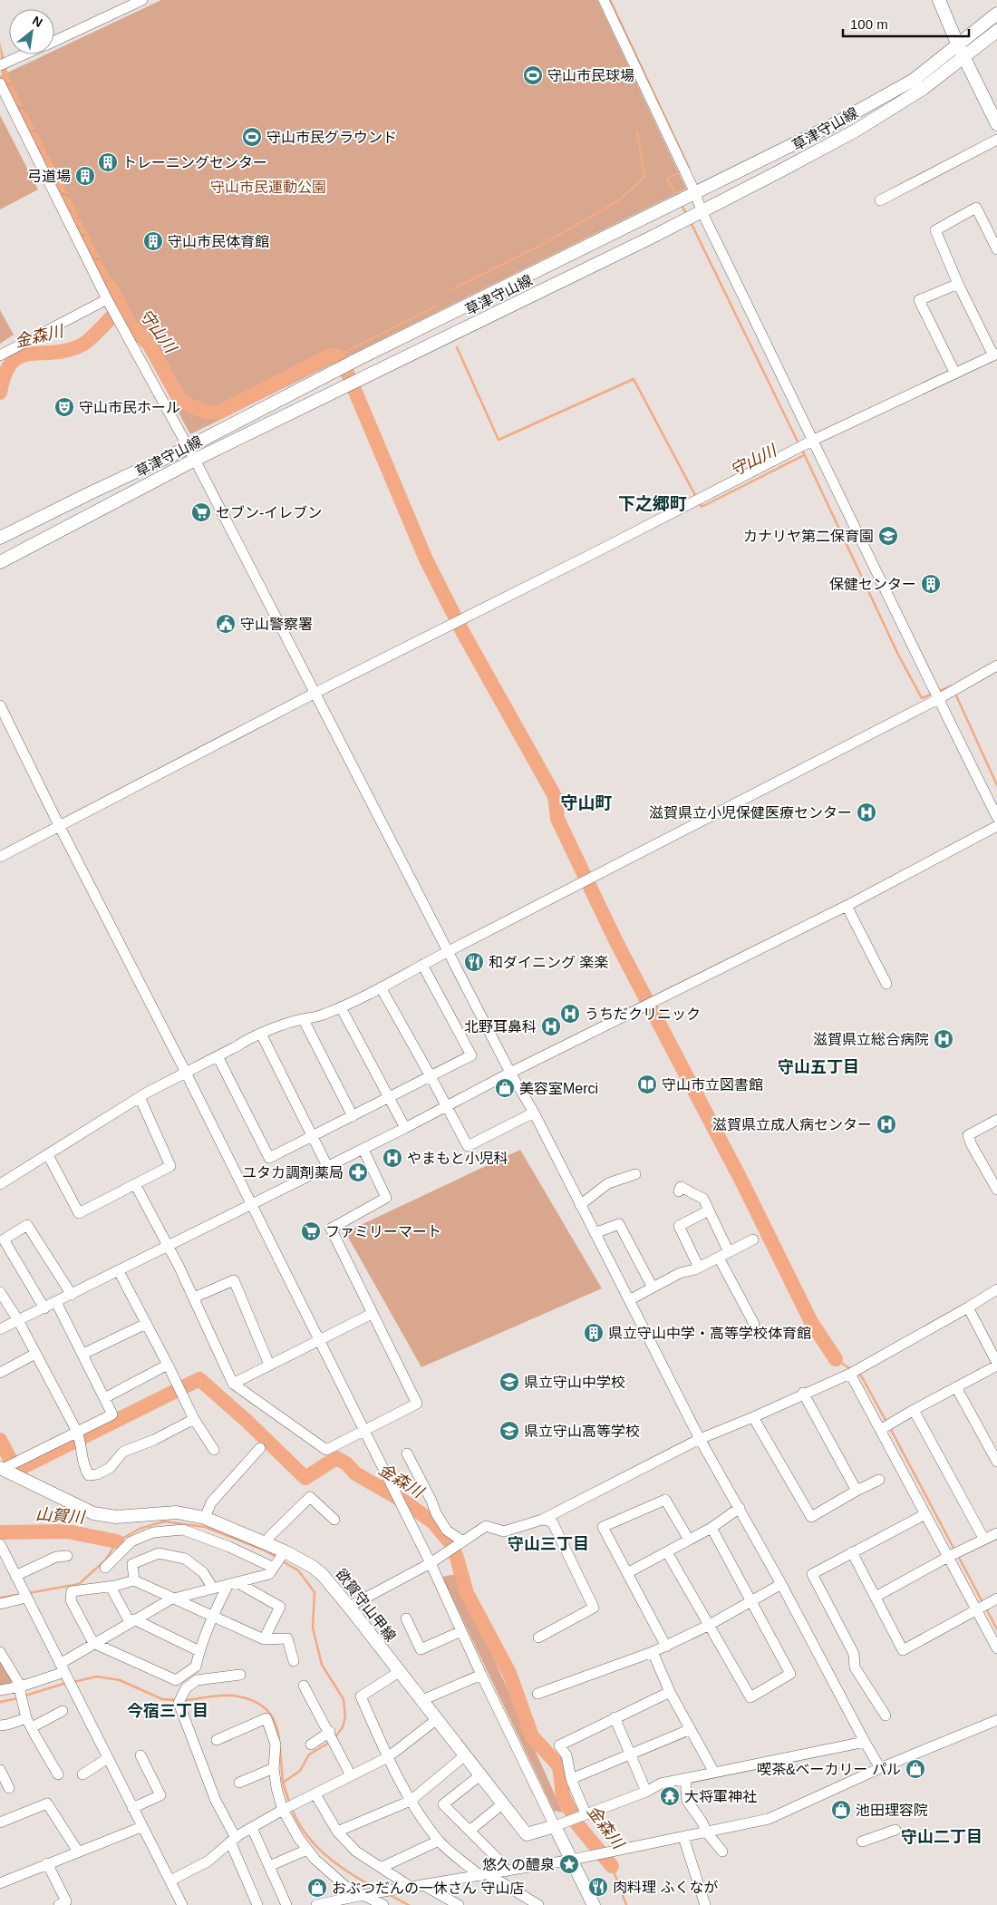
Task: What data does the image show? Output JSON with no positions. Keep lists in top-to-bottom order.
{
  "streets": {
    "main road": ["草津守山線", "欲賀守山甲線"]
  },
  "districts": [
    "下之郷町",
    "守山町",
    "守山五丁目",
    "守山三丁目",
    "今宿三丁目",
    "守山二丁目"
  ],
  "water": ["守山川", "金森川", "山賀川"],
  "parks": ["守山市民運動公園"],
  "places": {
    "sports": ["守山市民球場", "守山市民グラウンド"],
    "building": [
      "トレーニングセンター",
      "弓道場",
      "守山市民体育館",
      "保健センター",
      "県立守山中学・高等学校体育館"
    ],
    "theatre": ["守山市民ホール"],
    "supermarket": ["セブン-イレブン", "ファミリーマート"],
    "school or university": ["カナリヤ第二保育園", "県立守山中学校", "県立守山高等学校"],
    "public building": ["守山警察署"],
    "hospital": [
      "滋賀県立小児保健医療センター",
      "うちだクリニック",
      "北野耳鼻科",
      "滋賀県立総合病院",
      "滋賀県立成人病センター",
      "やまもと小児科"
    ],
    "restaurant": ["和ダイニング 楽楽", "肉料理 ふくなが"],
    "library": ["守山市立図書館"],
    "shop": [
      "美容室Merci",
      "喫茶&ベーカリー パル",
      "池田理容院",
      "おぶつだんの一休さん 守山店"
    ],
    "pharmacy": ["ユタカ調剤薬局"],
    "temple": ["大将軍神社"],
    "place": ["悠久の醴泉"]
  },
  "scale_bar": "100 m",
  "north": "top right"
}
